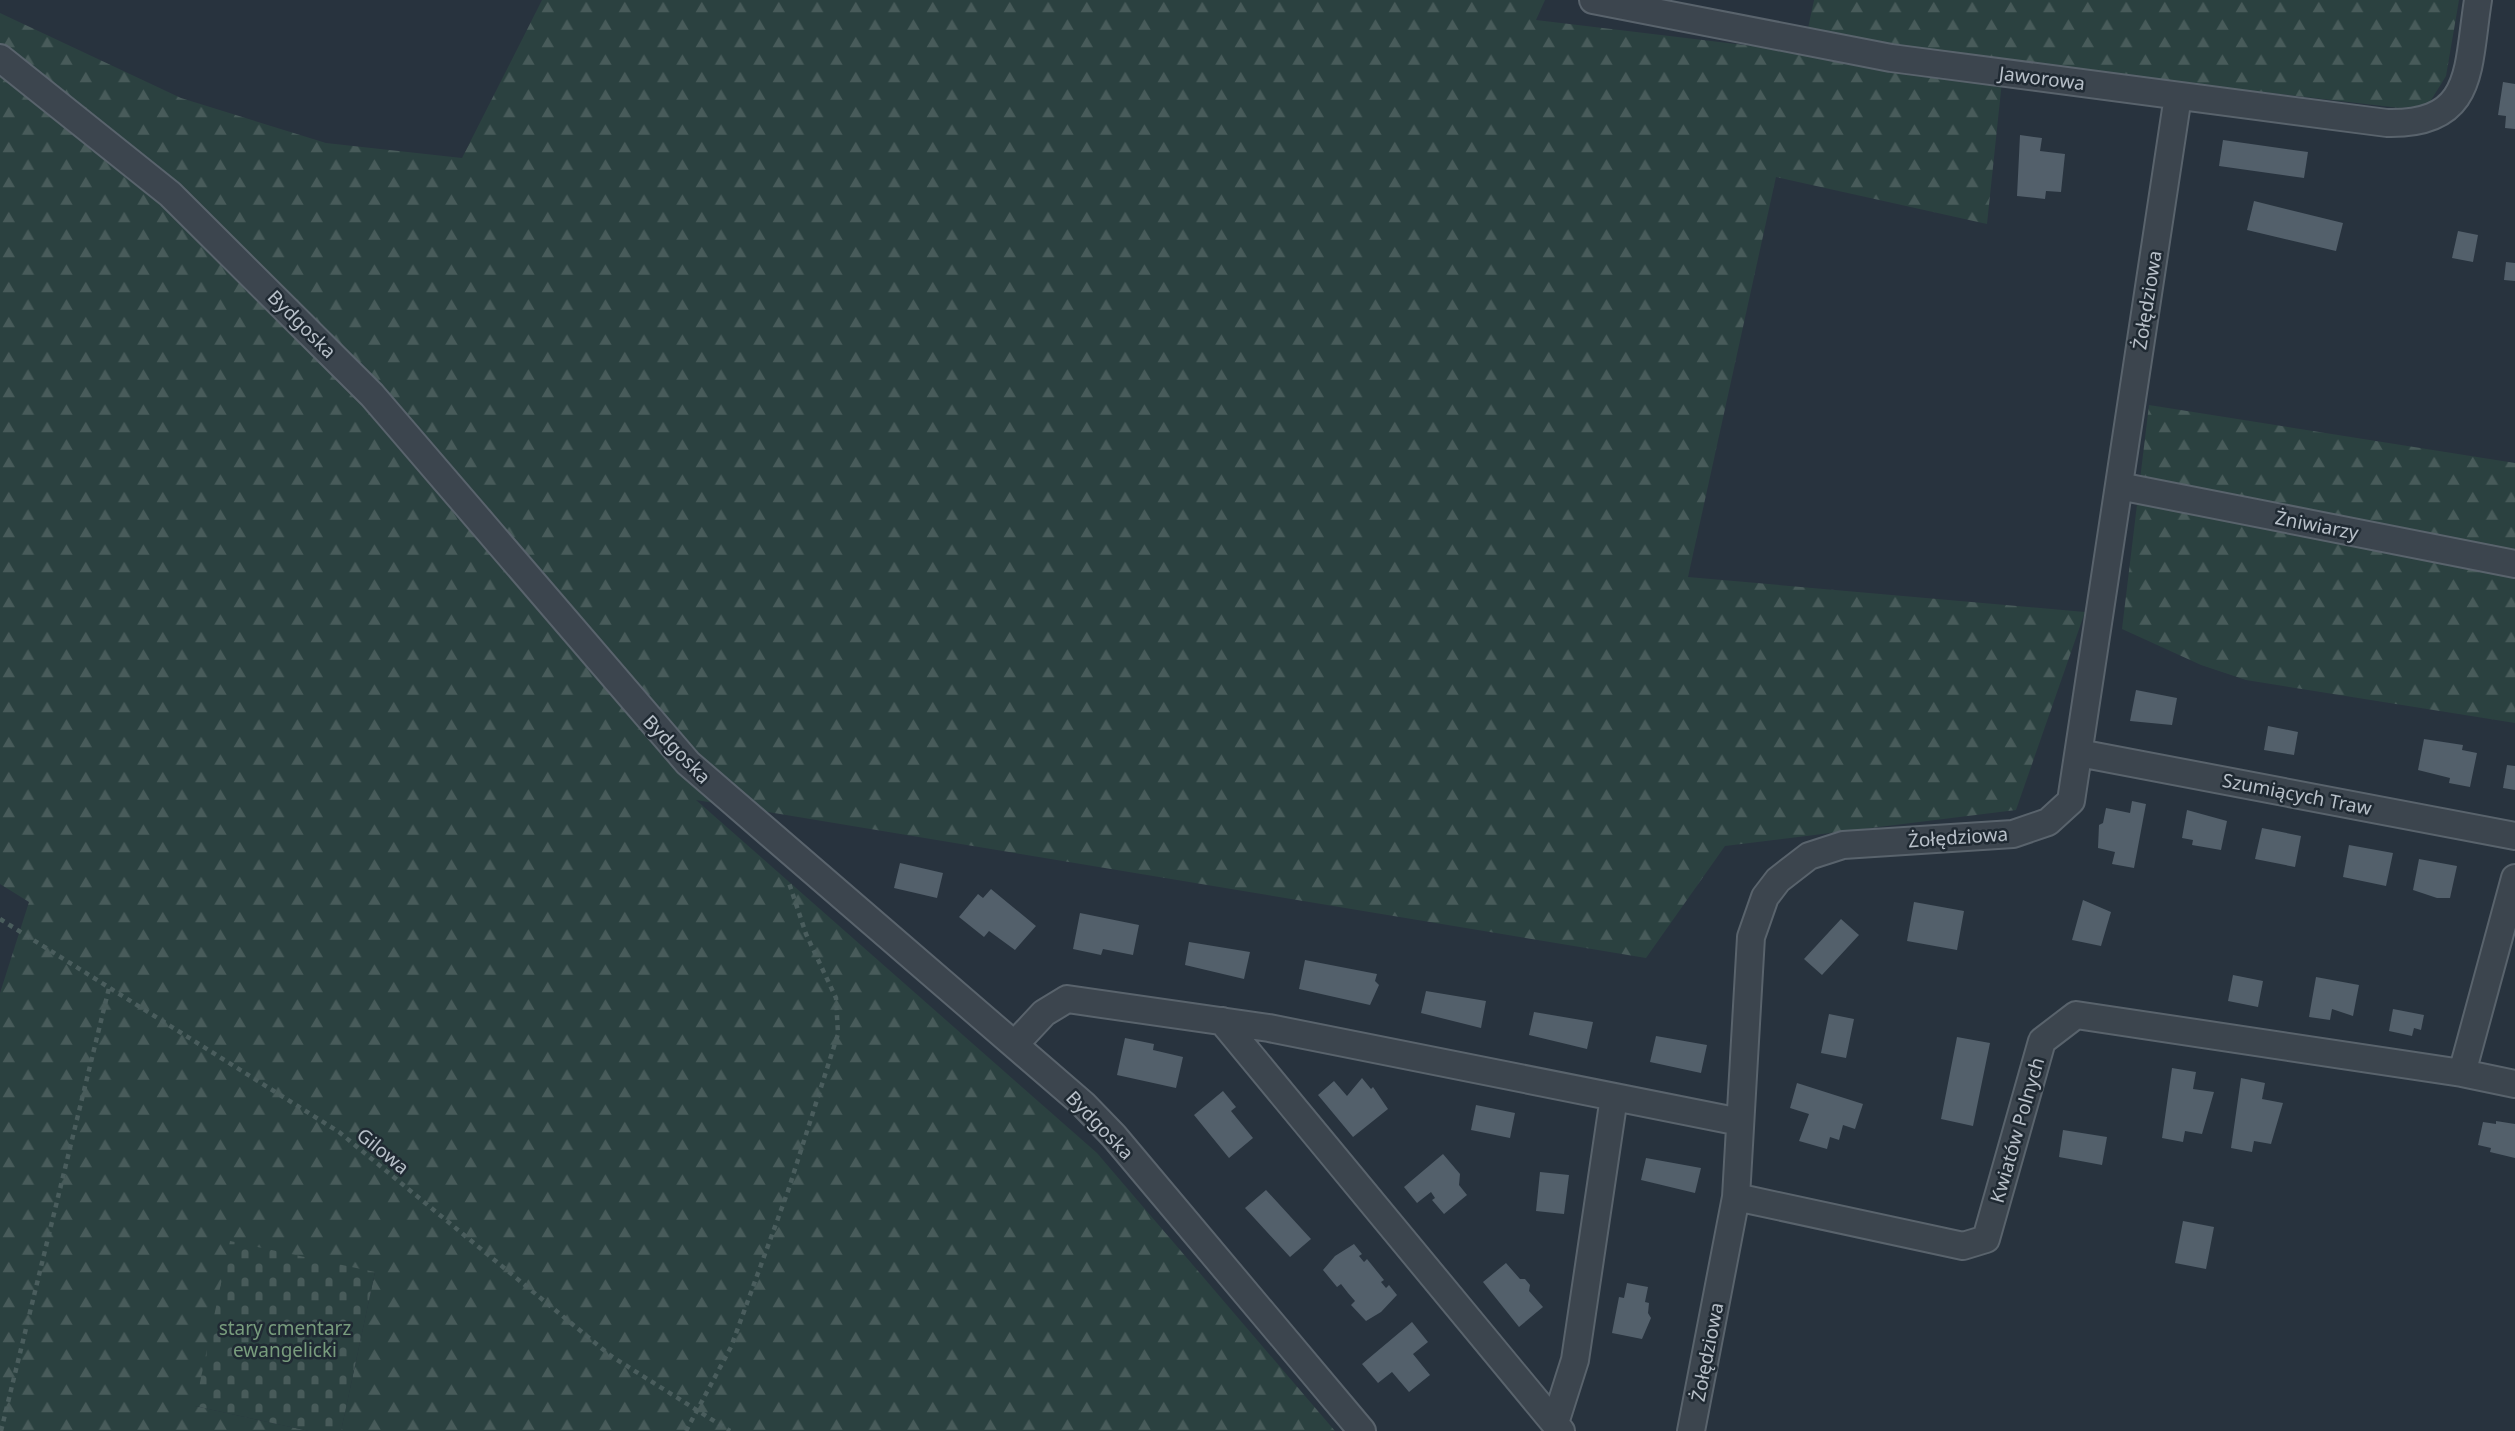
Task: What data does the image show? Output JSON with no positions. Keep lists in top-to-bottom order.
{
  "streets": {
    "street": [
      "Jaworowa",
      "Żołędziowa",
      "Bydgoska",
      "Żniwiarzy",
      "Szumiących Traw",
      "Kwiatów Polnych"
    ],
    "path": ["Gilowa"]
  },
  "crossings": [
    ["Jaworowa", "Żołędziowa"],
    ["Żołędziowa", "Żniwiarzy"],
    ["Żołędziowa", "Szumiących Traw"],
    ["Żołędziowa", "Kwiatów Polnych"]
  ],
  "parks": ["stary cmentarz ewangelicki"]
}
